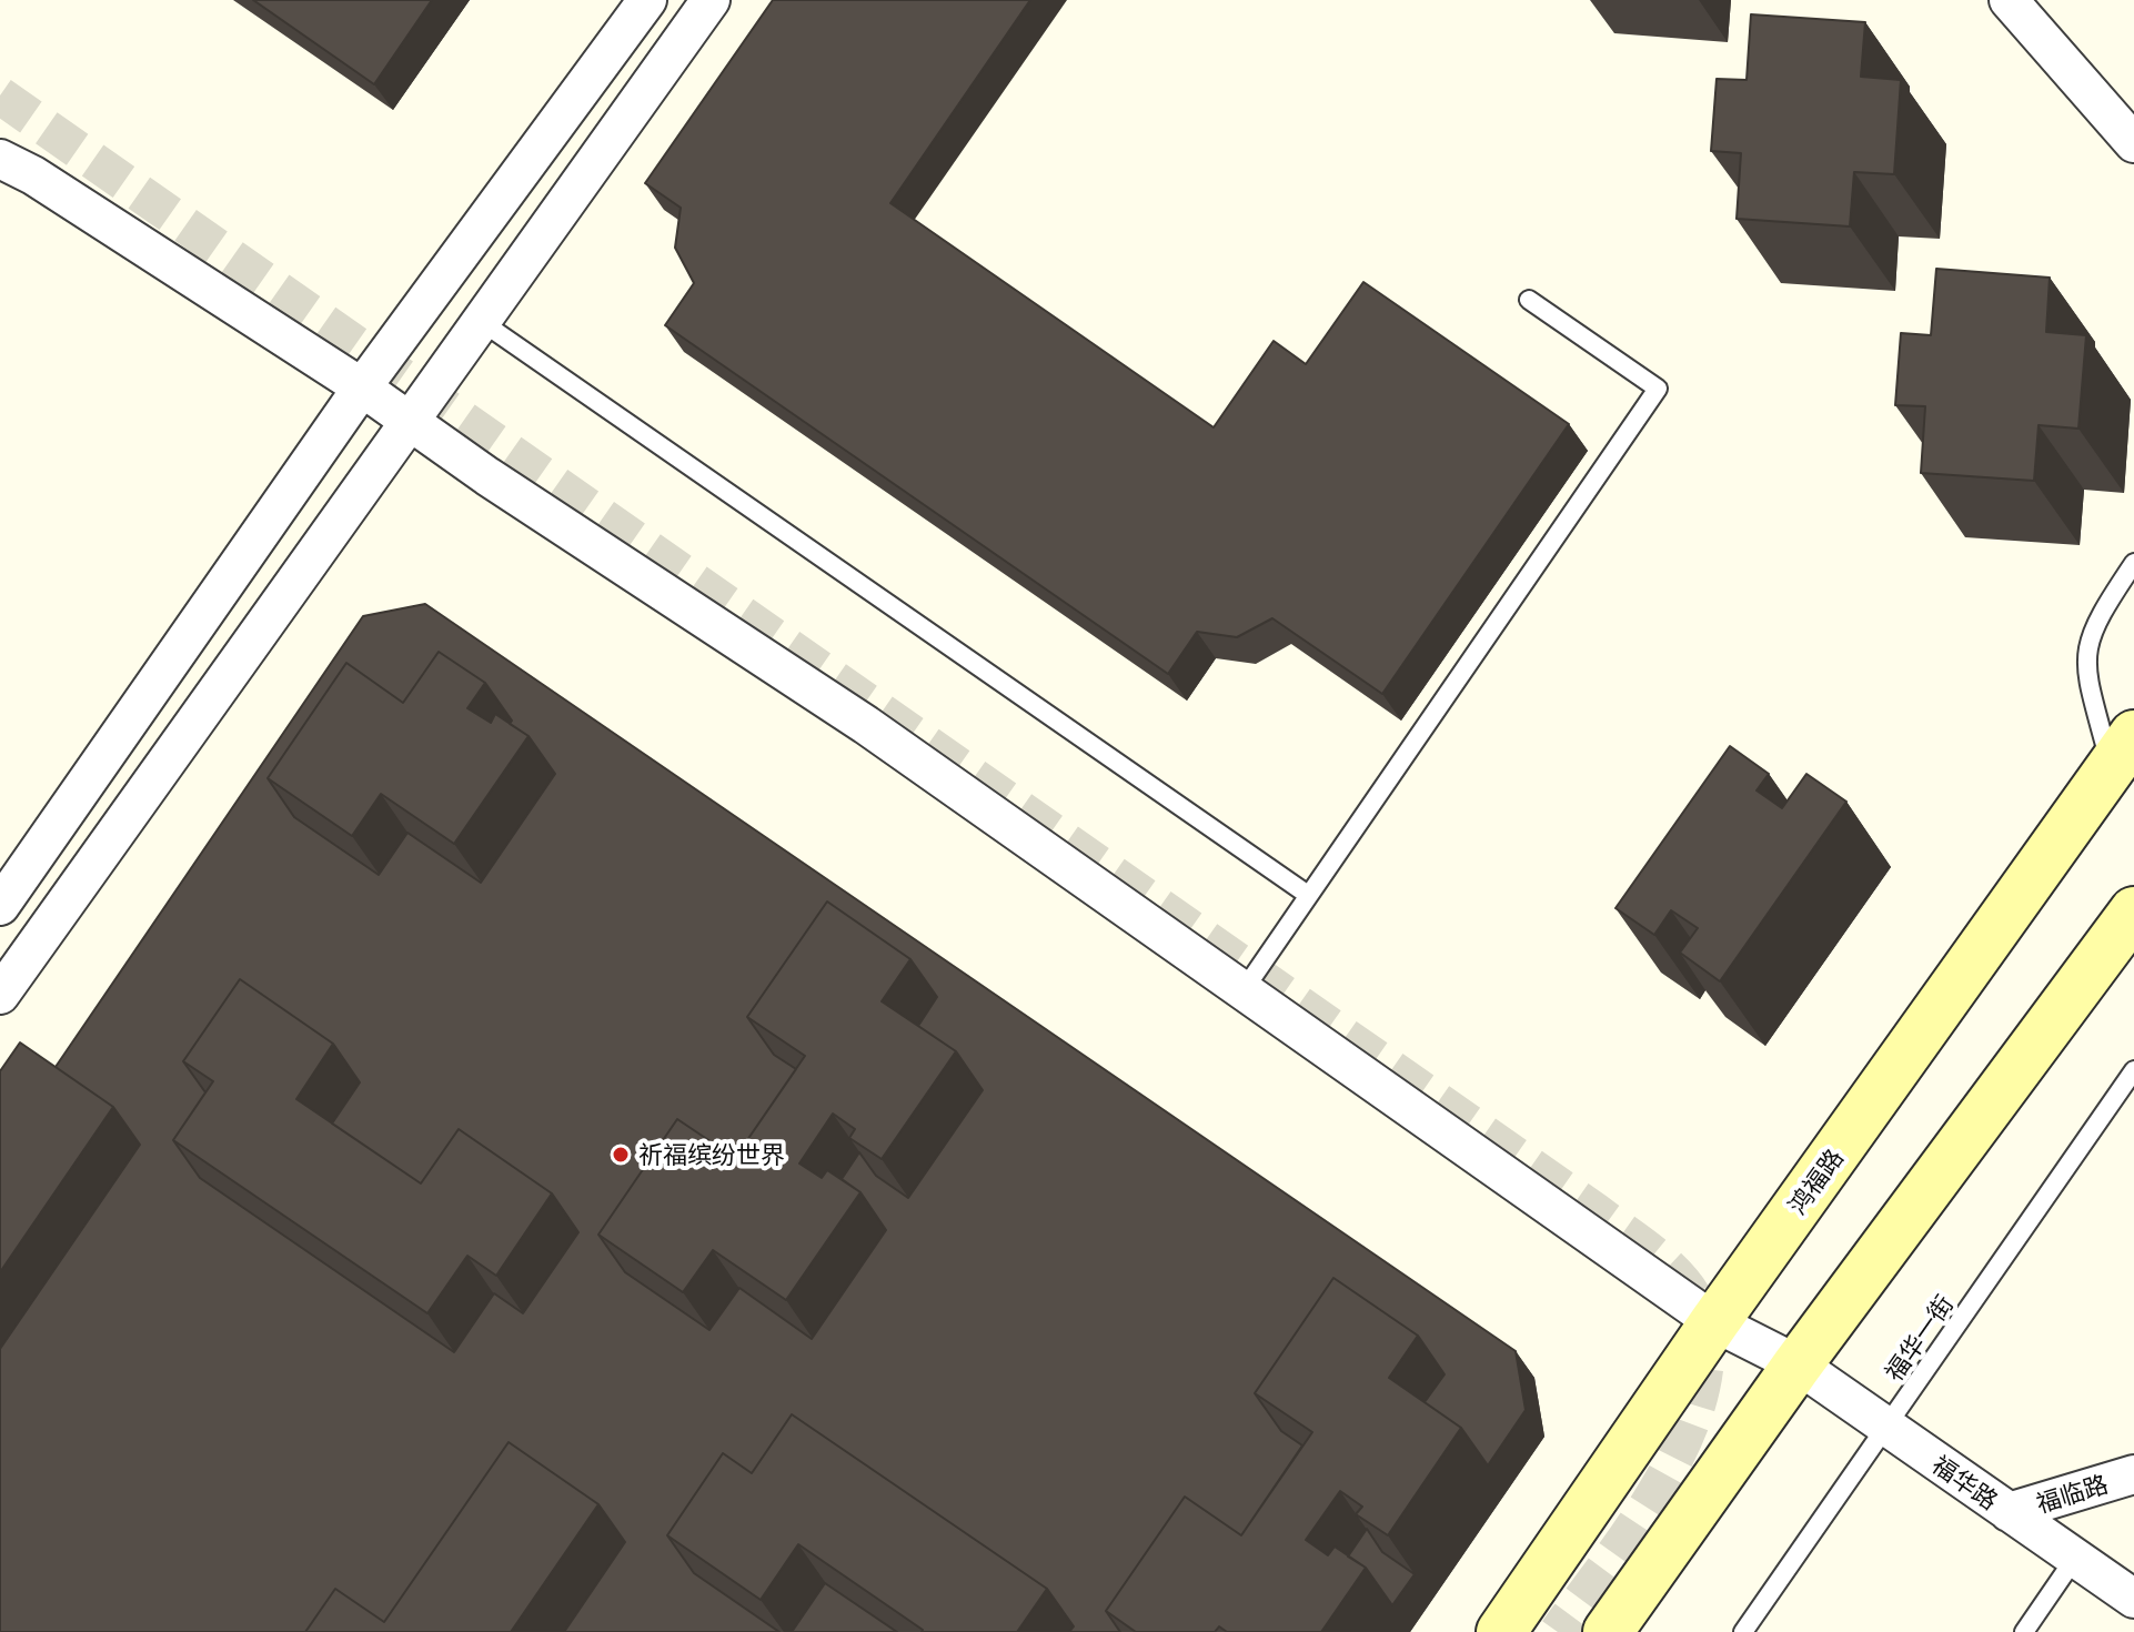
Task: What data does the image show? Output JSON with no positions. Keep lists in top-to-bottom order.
{
  "streets": {
    "street": ["鸿福路", "福华路", "福临路"],
    "lane": ["福华一街"]
  },
  "crossings": [
    ["鸿福路", "福华路"],
    ["福华一街", "福华路"],
    ["福华路", "福临路"]
  ],
  "places": ["祈福缤纷世界"]
}
